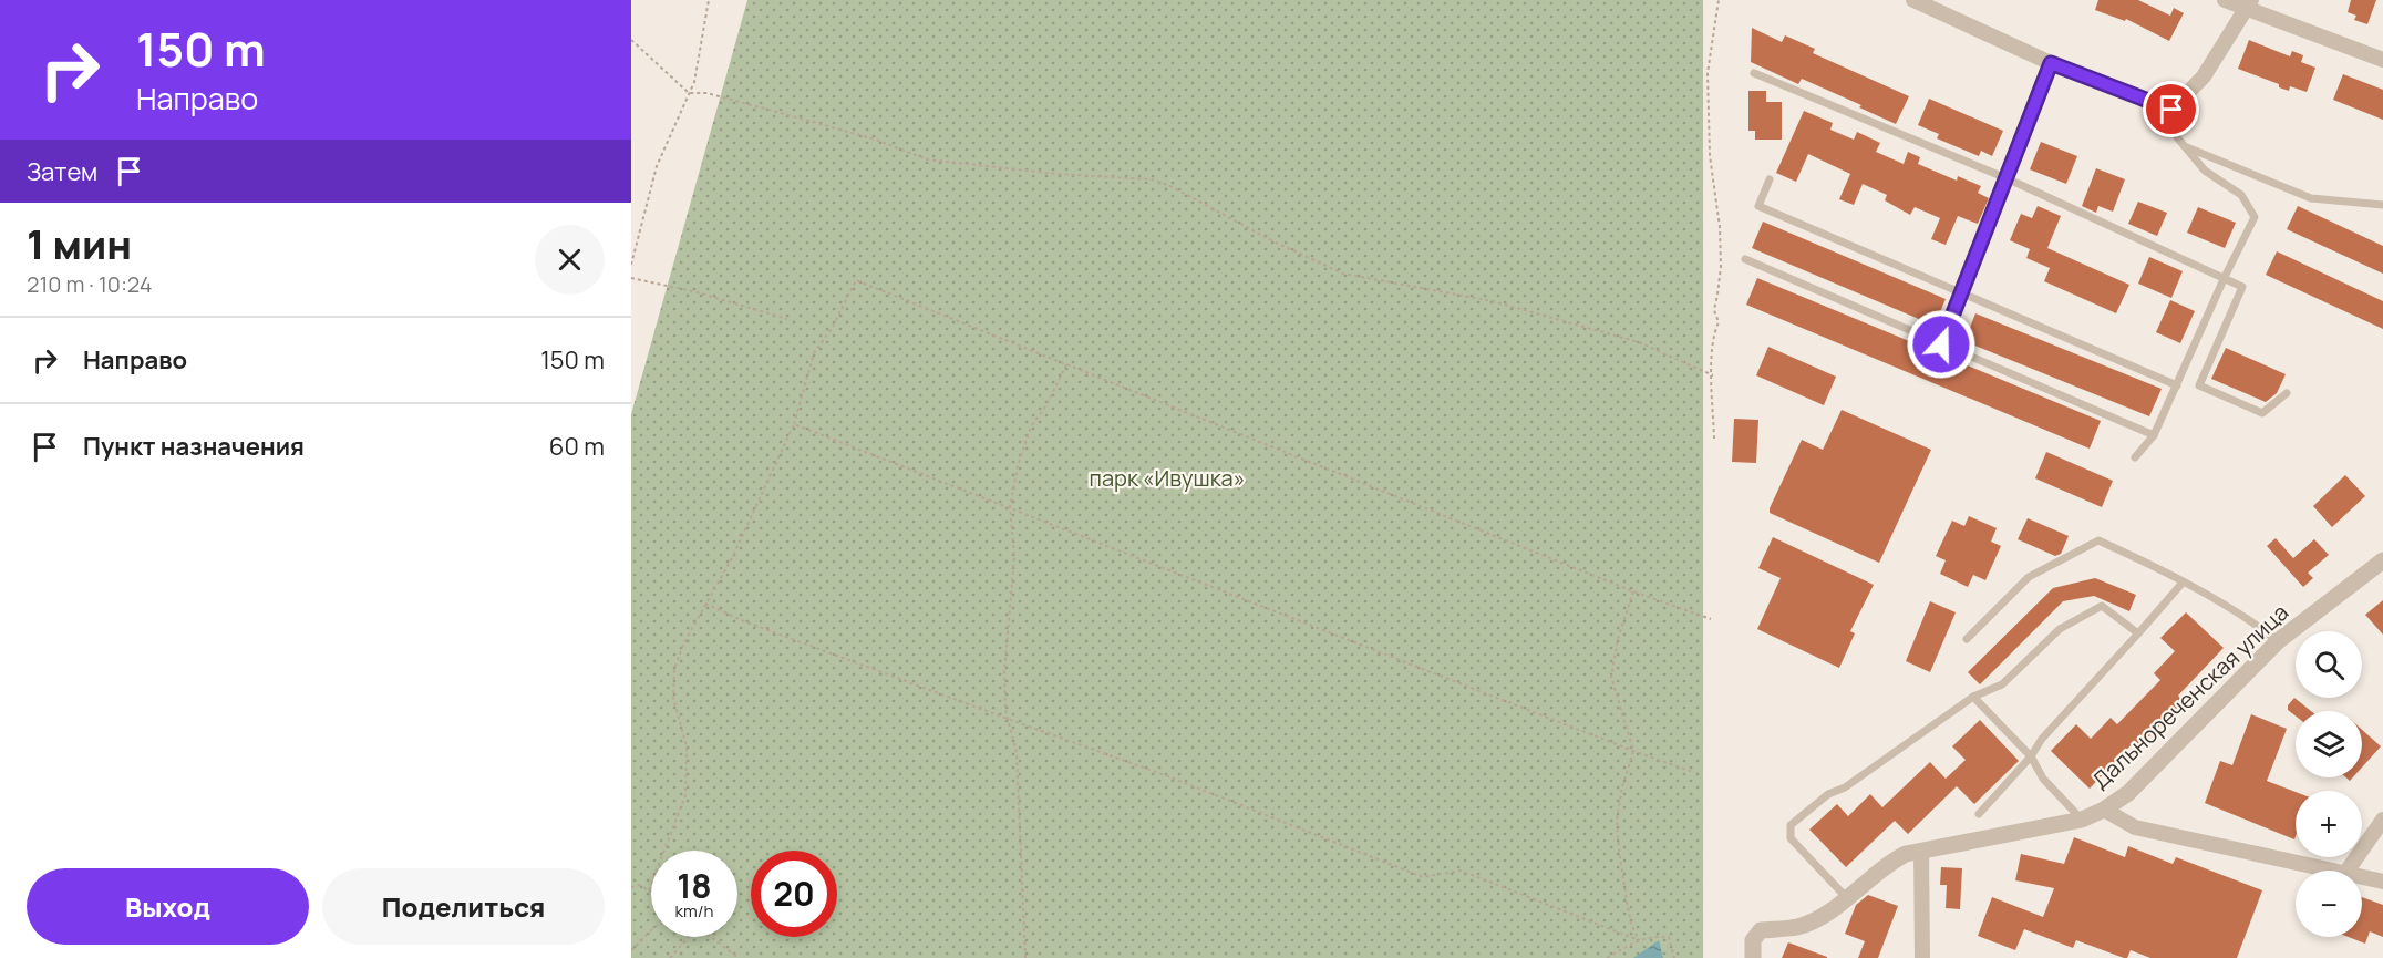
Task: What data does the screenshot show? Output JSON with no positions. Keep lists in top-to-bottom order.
{
  "streets": {
    "street": ["Дальнореченская улица"]
  },
  "parks": ["парк «Ивушка»"],
  "page": {
    "turn": ["150 m", "Направо"],
    "then": "Затем",
    "heading": ["1 мин", "210 m · 10:24"],
    "list": [
      {
        "name": "Направо",
        "value": "150 m"
      },
      {
        "name": "Пункт назначения",
        "value": "60 m"
      }
    ],
    "map_buttons": ["+", "−"],
    "speed": "18 km/h",
    "limit": "20",
    "buttons": ["Выход", "Поделиться"]
  }
}
